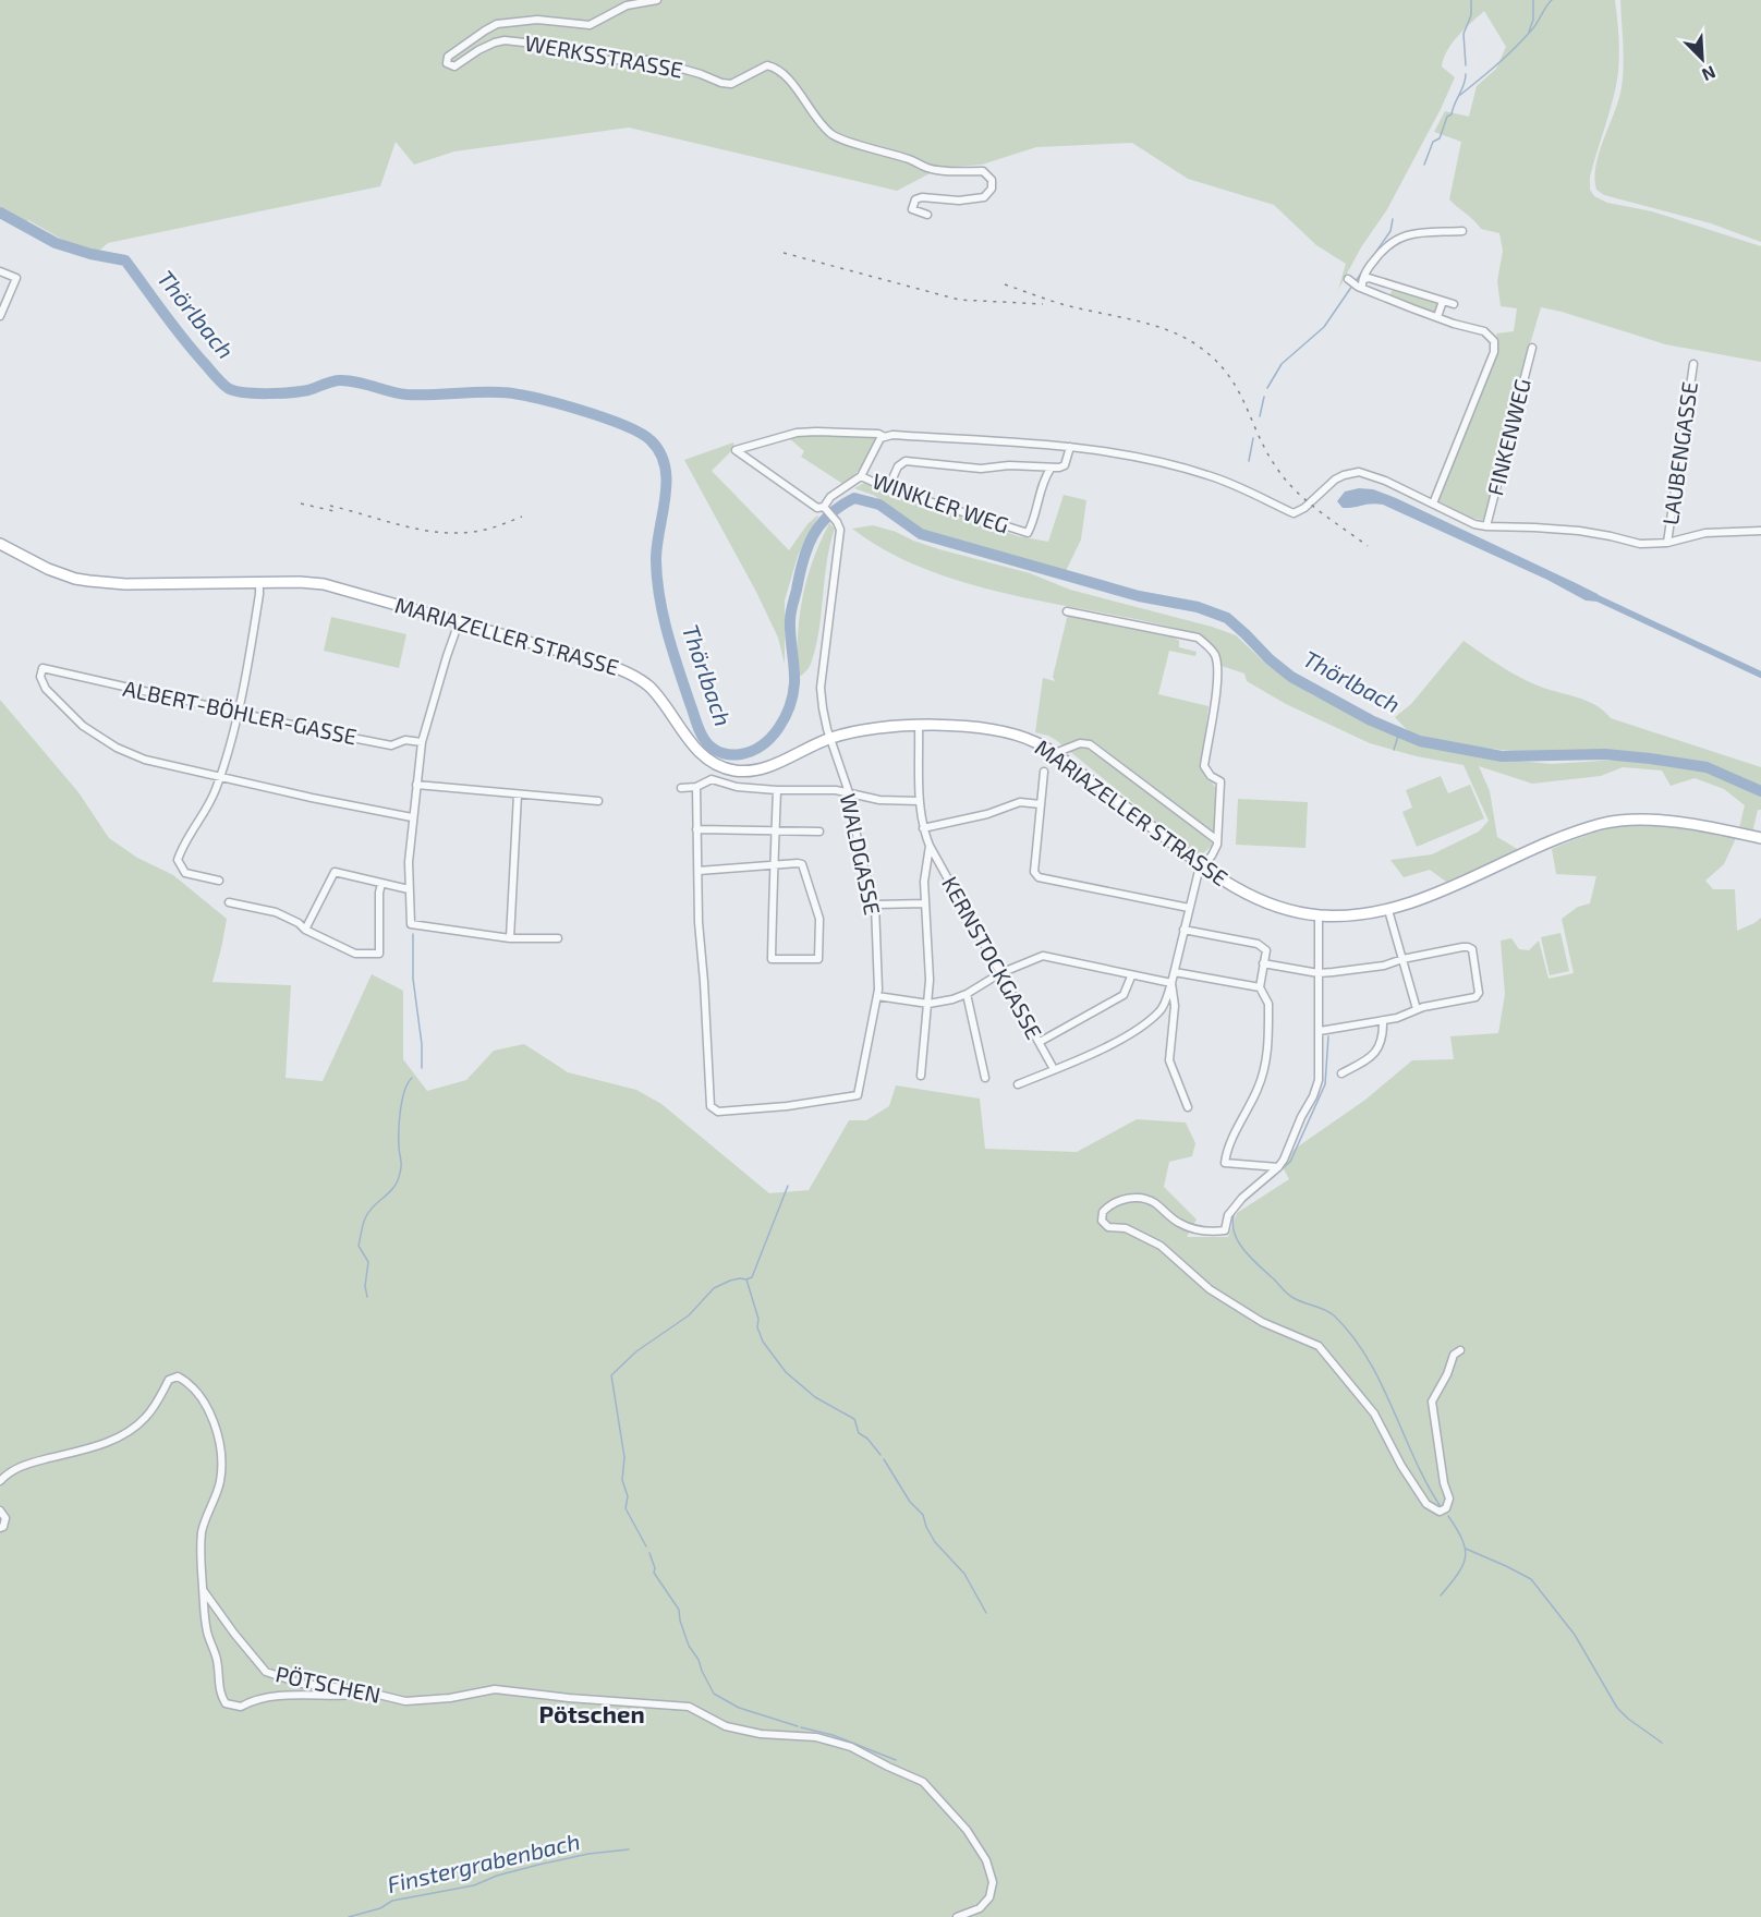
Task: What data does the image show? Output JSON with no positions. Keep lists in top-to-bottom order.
{
  "streets": {
    "main road": ["MARIAZELLER STRASSE"],
    "street": [
      "WERKSSTRASSE",
      "FINKENWEG",
      "LAUBENGASSE",
      "WINKLER WEG",
      "ALBERT-BÖHLER-GASSE",
      "WALDGASSE",
      "KERNSTOCKGASSE",
      "PÖTSCHEN"
    ]
  },
  "crossings": [
    ["MARIAZELLER STRASSE", "WALDGASSE"],
    ["MARIAZELLER STRASSE", "KERNSTOCKGASSE"]
  ],
  "districts": ["Pötschen"],
  "water": ["Thörlbach", "Finstergrabenbach"],
  "north": "bottom right"
}
